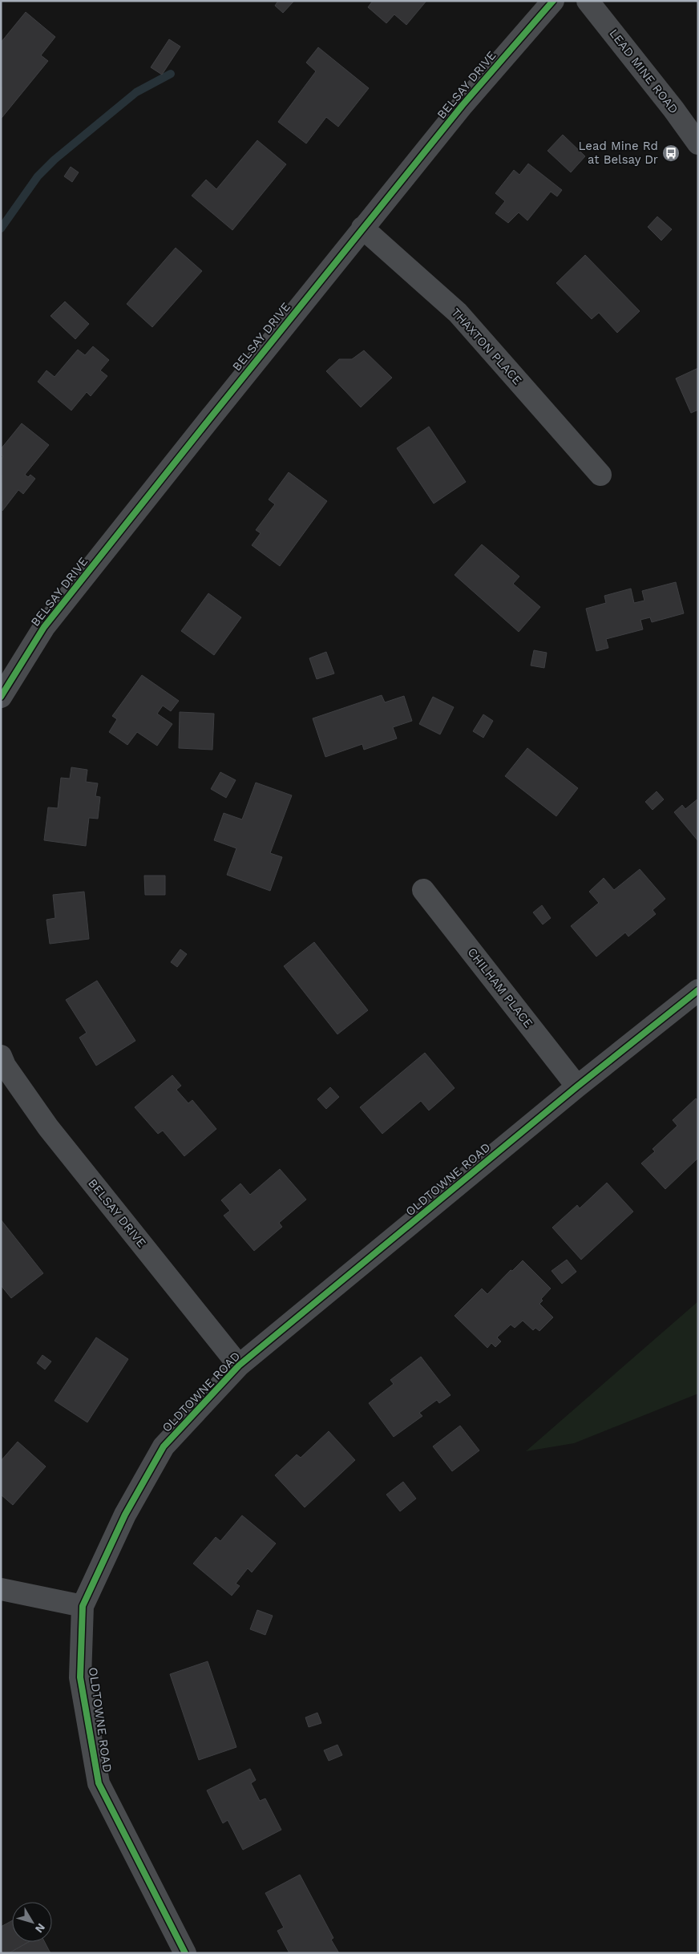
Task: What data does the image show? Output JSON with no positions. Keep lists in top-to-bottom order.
{
  "streets": {
    "main road": ["LEAD MINE ROAD"],
    "street": [
      "BELSAY DRIVE",
      "THAXTON PLACE",
      "CHILHAM PLACE",
      "OLDTOWNE ROAD"
    ]
  },
  "crossings": [
    ["BELSAY DRIVE", "THAXTON PLACE"],
    ["BELSAY DRIVE", "OLDTOWNE ROAD"],
    ["CHILHAM PLACE", "OLDTOWNE ROAD"]
  ],
  "places": {
    "bus stop": ["Lead Mine Rd at Belsay Dr"]
  },
  "north": "bottom right"
}
